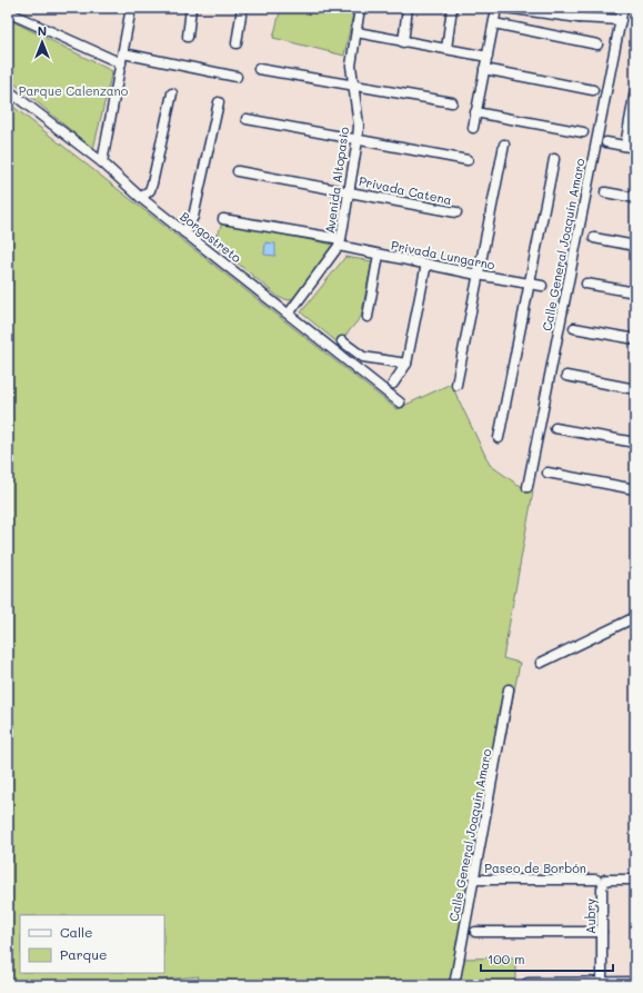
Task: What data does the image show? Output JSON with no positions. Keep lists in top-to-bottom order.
{
  "streets": {
    "street": [
      "Avenida Altopasio",
      "Privada Catena",
      "Borgostreto",
      "Calle General Joaquín Amaro",
      "Privada Lungarno",
      "Paseo de Borbón",
      "Aubry"
    ]
  },
  "crossings": [
    ["Avenida Altopasio", "Privada Catena"],
    ["Avenida Altopasio", "Borgostreto"],
    ["Avenida Altopasio", "Privada Lungarno"],
    ["Calle General Joaquín Amaro", "Paseo de Borbón"],
    ["Paseo de Borbón", "Aubry"]
  ],
  "parks": ["Parque Calenzano"],
  "legend": ["Calle", "Parque"],
  "scale_bar": "100 m",
  "north": "top"
}
